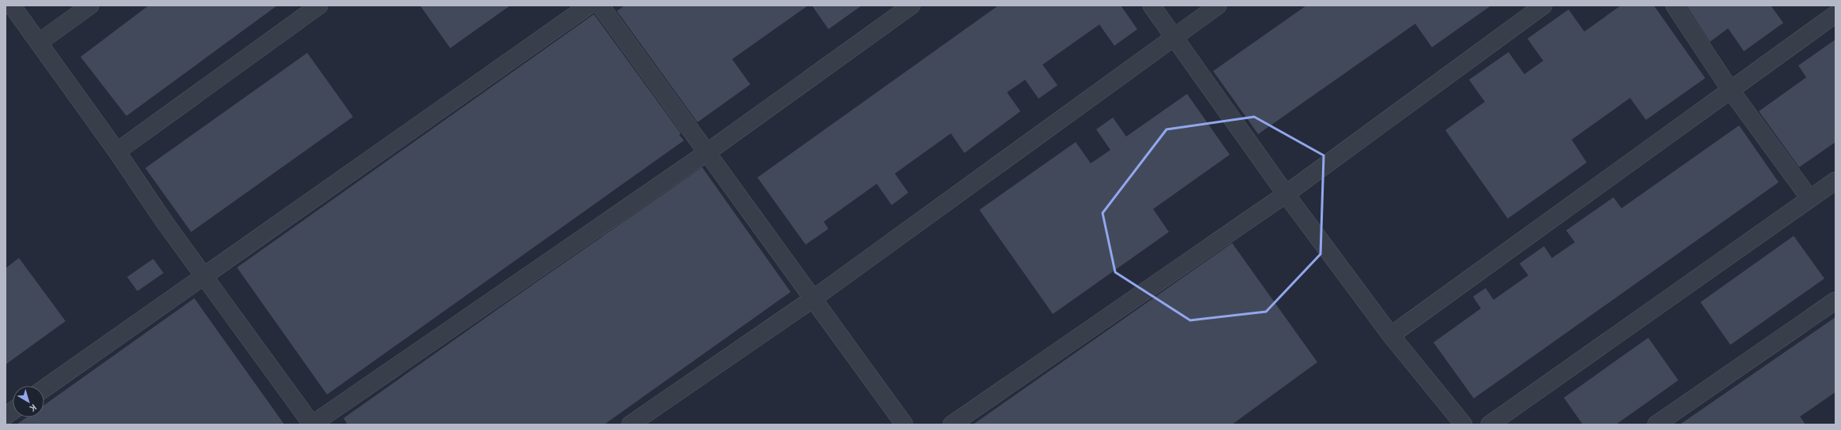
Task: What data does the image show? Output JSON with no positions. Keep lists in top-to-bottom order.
{
  "north": "bottom right"
}
